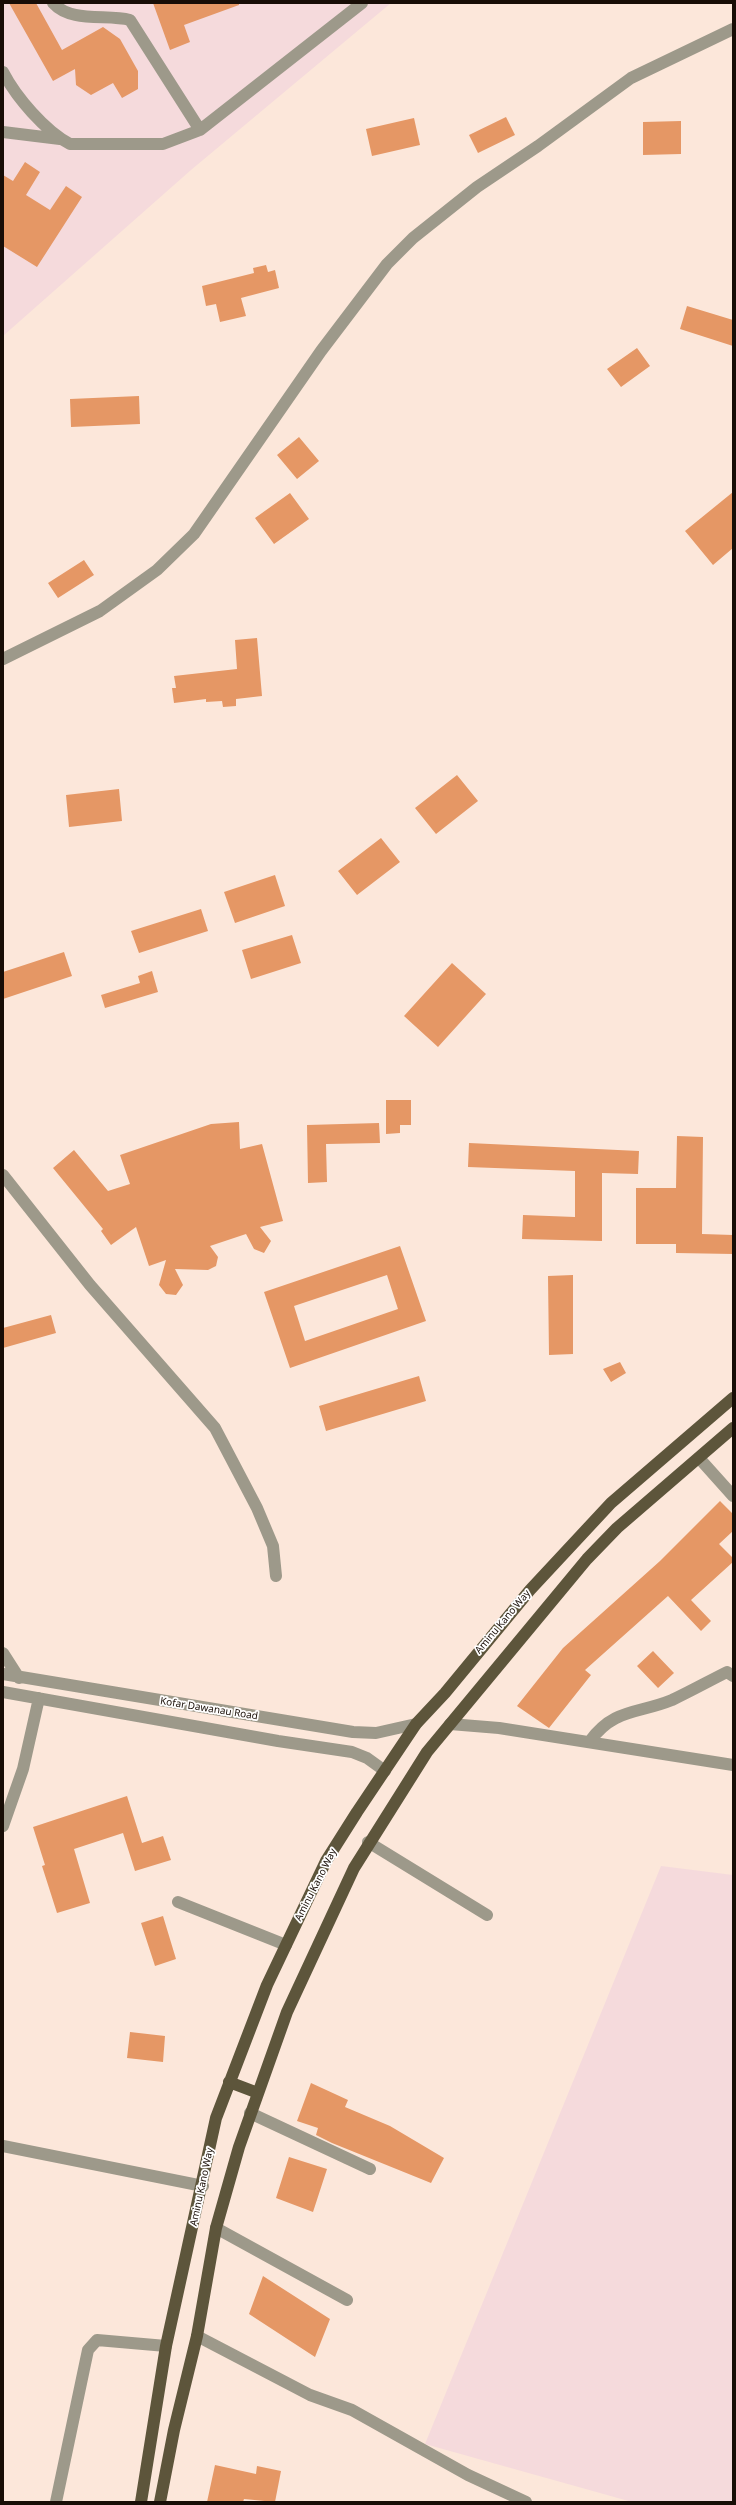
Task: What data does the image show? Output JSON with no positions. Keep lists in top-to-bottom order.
{
  "streets": {
    "main road": ["Aminu Kano Way"],
    "street": ["Kofar Dawanau Road"]
  },
  "crossings": [
    ["Aminu Kano Way", "Kofar Dawanau Road"]
  ]
}
